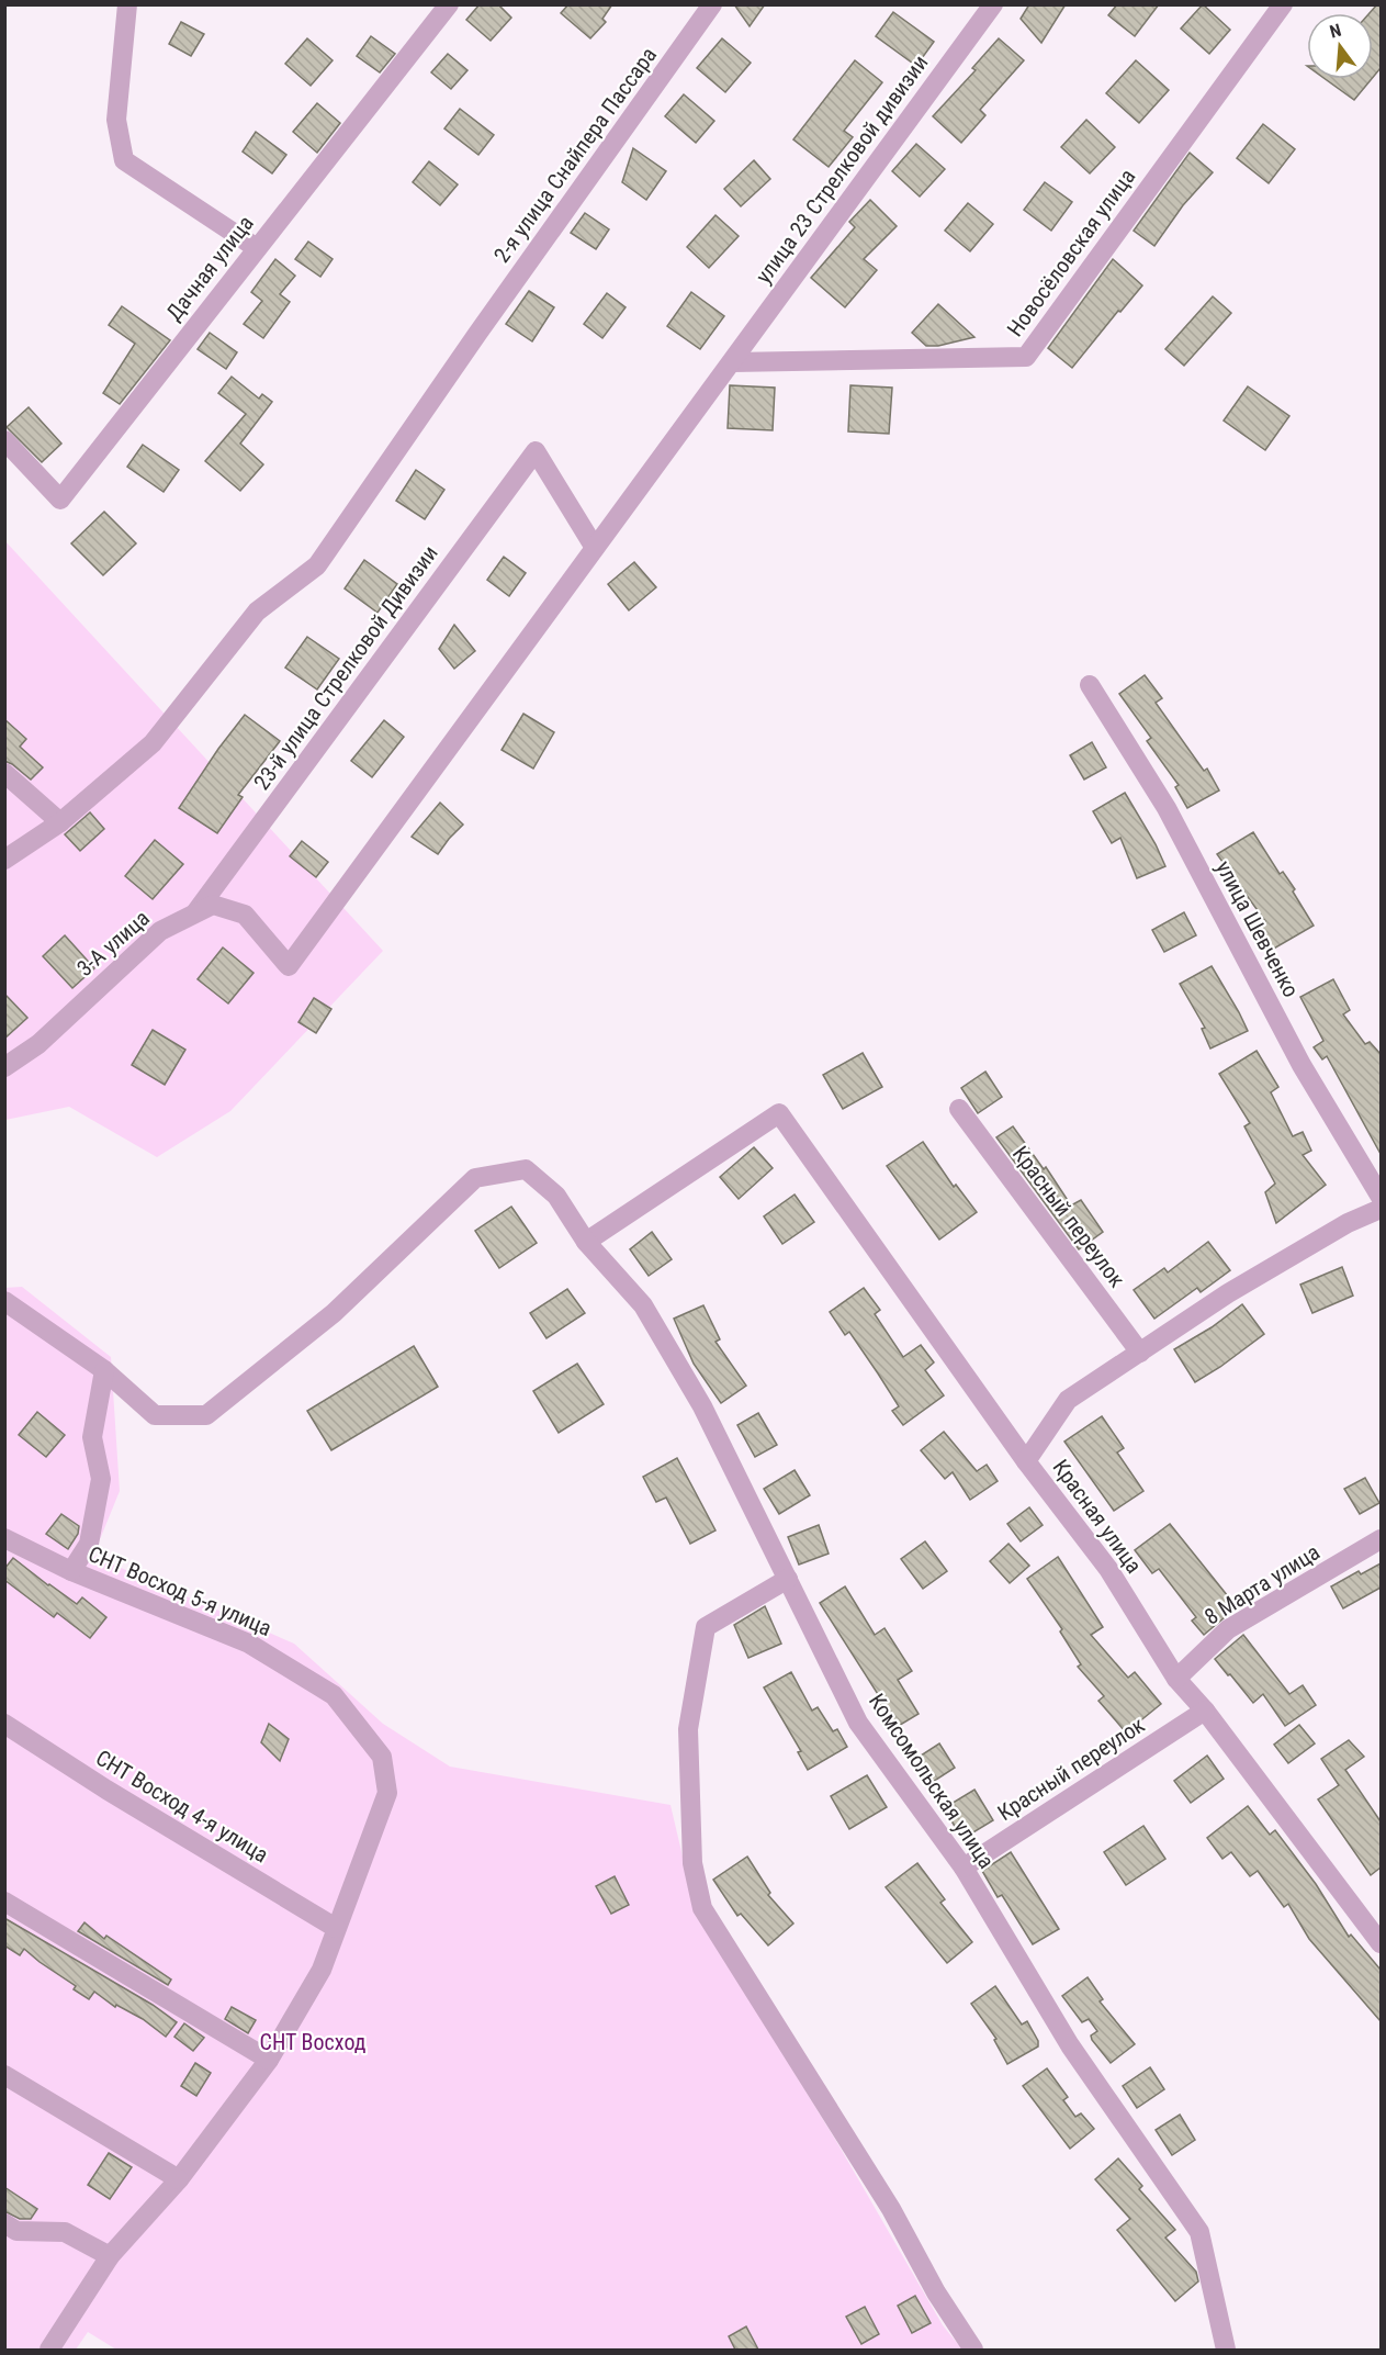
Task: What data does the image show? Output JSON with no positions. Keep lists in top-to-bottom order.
{
  "streets": {
    "street": [
      "2-я улица Снайпера Пассара",
      "улица 23 Стрелковой дивизии",
      "Новосёловская улица",
      "Дачная улица",
      "23-й улица Стрелковой Дивизии",
      "улица Шевченко",
      "3-А улица",
      "Красный переулок",
      "Красная улица",
      "8 Марта улица",
      "СНТ Восход 5-я улица",
      "Комсомольская улица",
      "СНТ Восход 4-я улица"
    ]
  },
  "crossings": [
    ["улица 23 Стрелковой дивизии", "Новосёловская улица"],
    ["улица 23 Стрелковой дивизии", "23-й улица Стрелковой Дивизии"],
    ["улица 23 Стрелковой дивизии", "3-А улица"],
    ["23-й улица Стрелковой Дивизии", "3-А улица"],
    ["Красный переулок", "Красная улица"],
    ["Красный переулок", "Комсомольская улица"],
    ["Красная улица", "8 Марта улица"],
    ["Красная улица", "Комсомольская улица"],
    ["СНТ Восход 5-я улица", "СНТ Восход 4-я улица"]
  ],
  "parks": ["СНТ Восход"],
  "north": "top"
}
